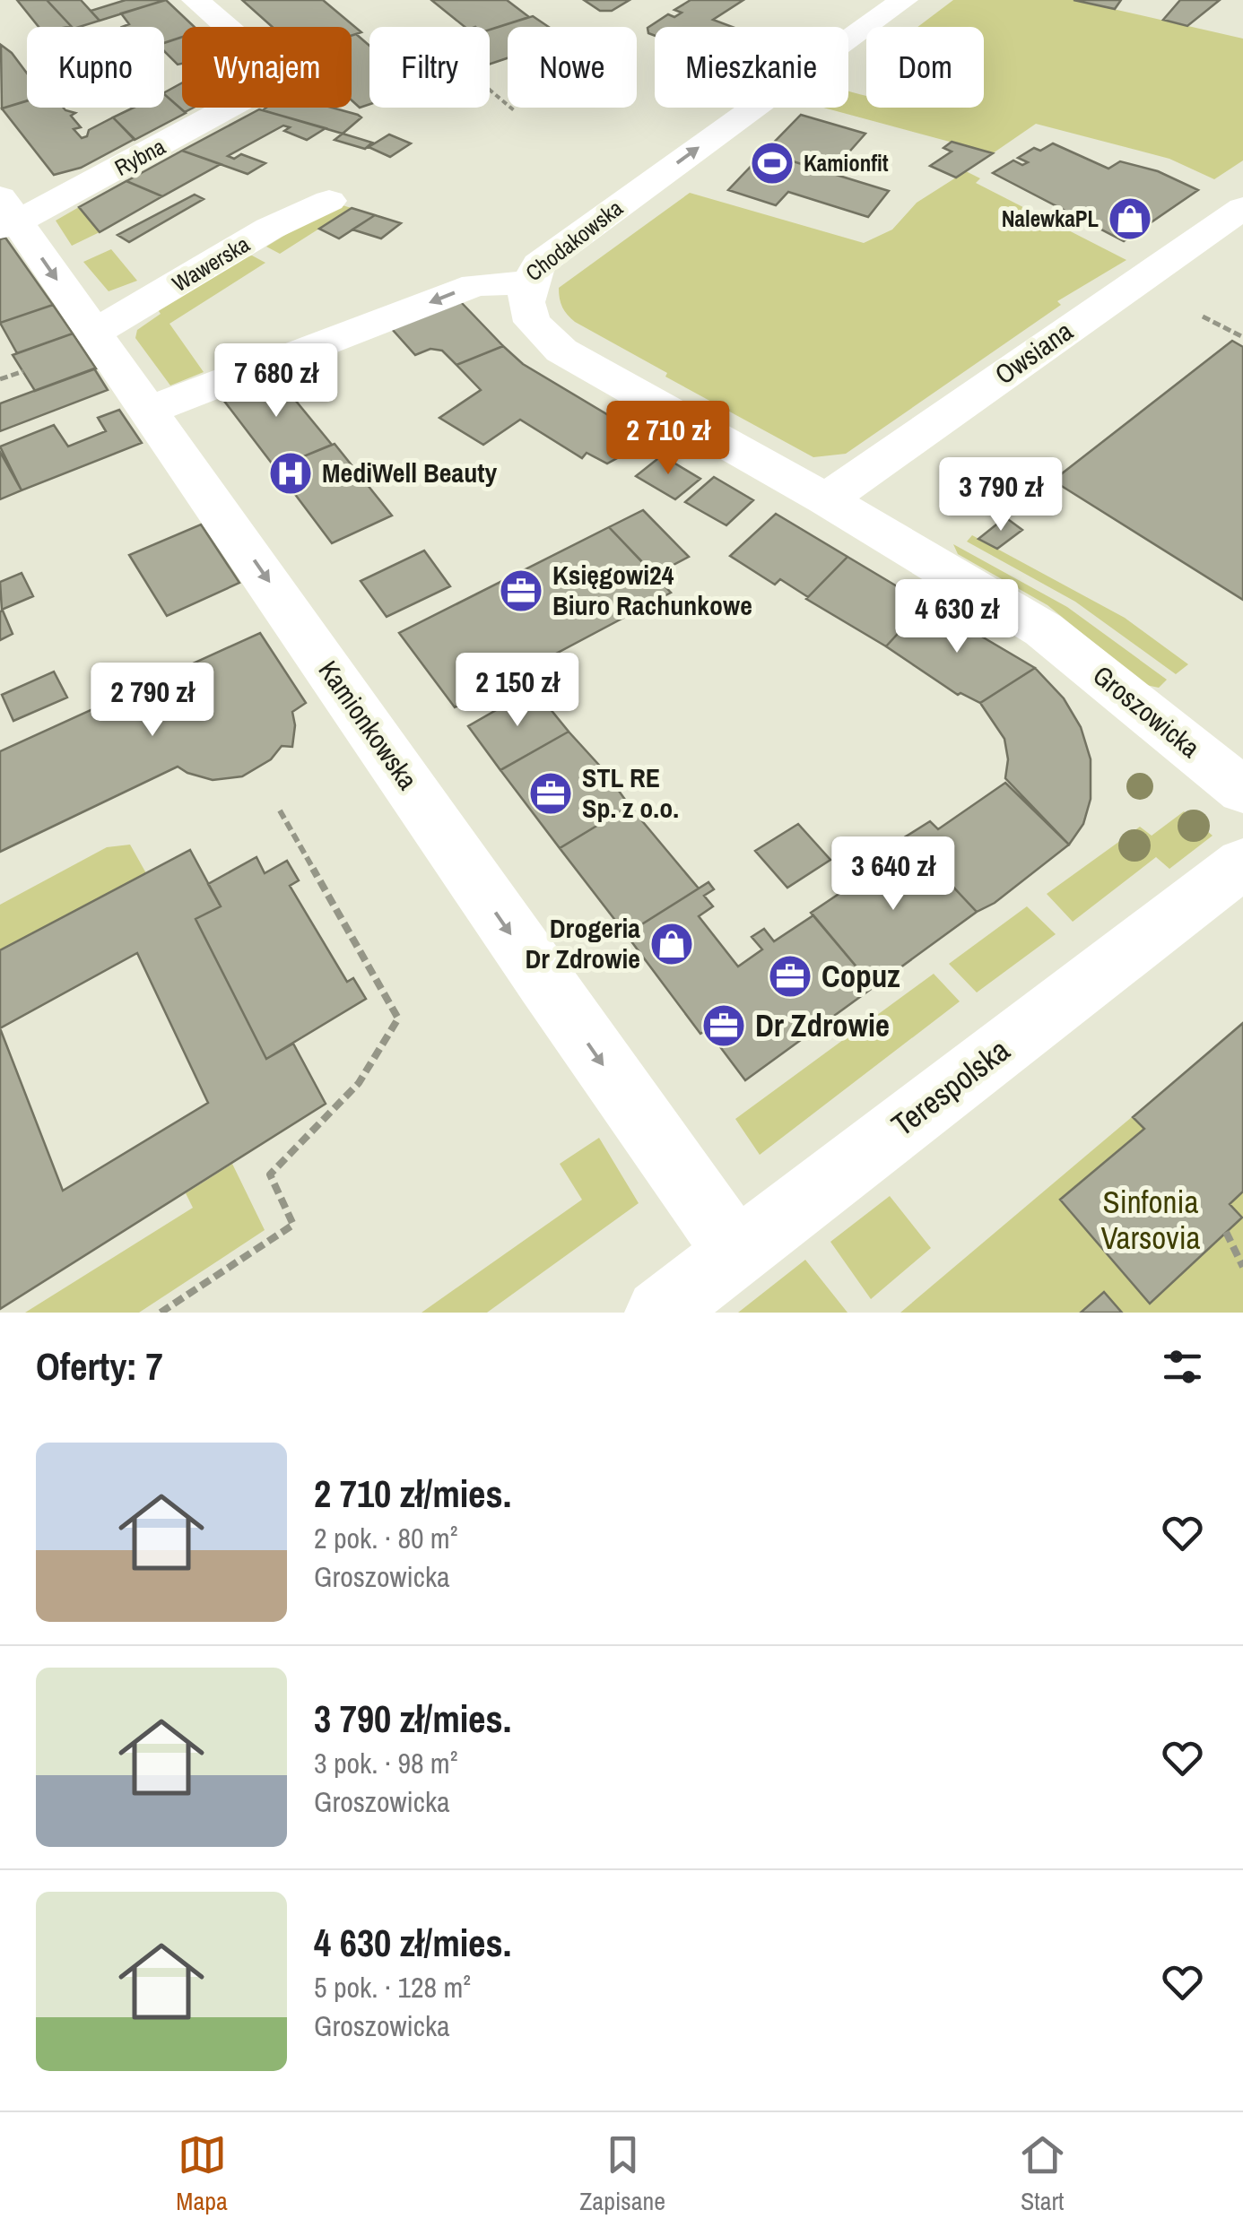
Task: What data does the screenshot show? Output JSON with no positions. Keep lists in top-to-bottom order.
{
  "streets": {
    "street": [
      "Rybna",
      "Chodakowska",
      "Wawerska",
      "Owsiana",
      "Groszowicka",
      "Kamionkowska",
      "Terespolska"
    ]
  },
  "crossings": [
    ["Rybna", "Kamionkowska"],
    ["Chodakowska", "Groszowicka"],
    ["Chodakowska", "Kamionkowska"],
    ["Wawerska", "Kamionkowska"],
    ["Owsiana", "Groszowicka"],
    ["Kamionkowska", "Terespolska"]
  ],
  "one_way": ["Kamionkowska"],
  "parks": ["Sinfonia Varsovia"],
  "places": {
    "sports": ["Kamionfit"],
    "shop": ["NalewkaPL", "Drogeria Dr Zdrowie"],
    "hospital": ["MediWell Beauty"],
    "office": [
      "Księgowi24 Biuro Rachunkowe",
      "STL RE Sp. z o.o.",
      "Copuz",
      "Dr Zdrowie"
    ]
  },
  "page": {
    "chip": [
      "Kupno",
      "Wynajem",
      "Filtry",
      "Nowe",
      "Mieszkanie",
      "Dom"
    ],
    "price": [
      "7 680 zł",
      "2 710 zł",
      "3 790 zł",
      "4 630 zł",
      "2 150 zł",
      "2 790 zł",
      "3 640 zł"
    ],
    "heading": "Oferty: 7",
    "list": [
      {
        "name": "2 710 zł/mies.",
        "note": "2 pok. · 80 m² · Groszowicka"
      },
      {
        "name": "3 790 zł/mies.",
        "note": "3 pok. · 98 m² · Groszowicka"
      },
      {
        "name": "4 630 zł/mies.",
        "note": "5 pok. · 128 m² · Groszowicka"
      }
    ],
    "tabs": ["Mapa", "Zapisane", "Start"]
  }
}
